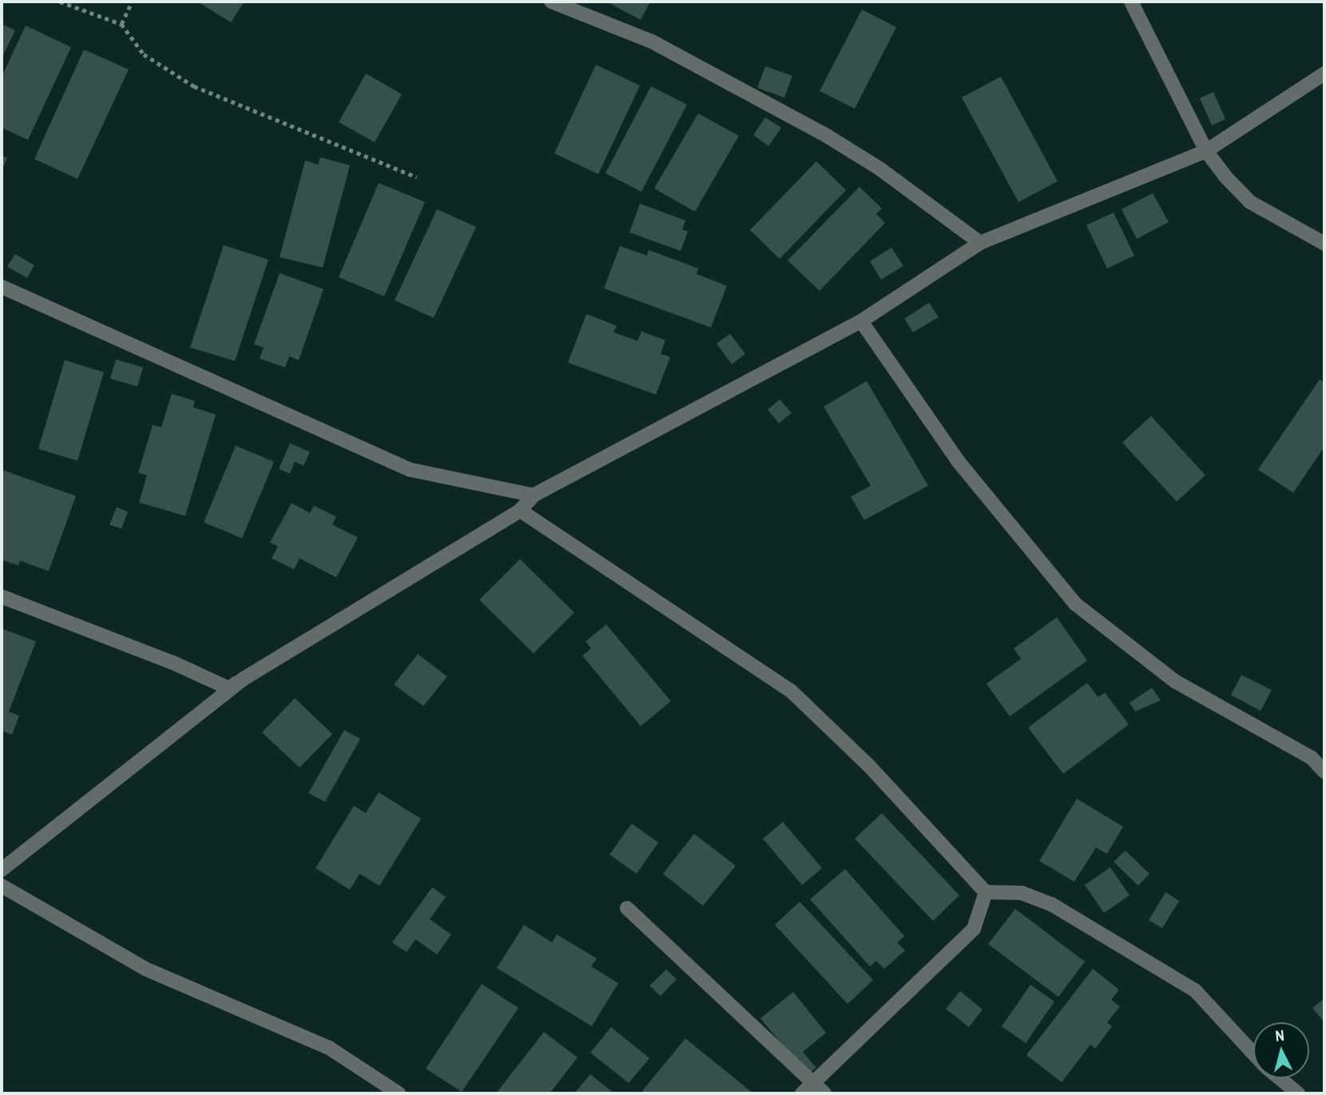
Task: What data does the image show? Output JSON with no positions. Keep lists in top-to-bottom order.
{
  "north": "top"
}
